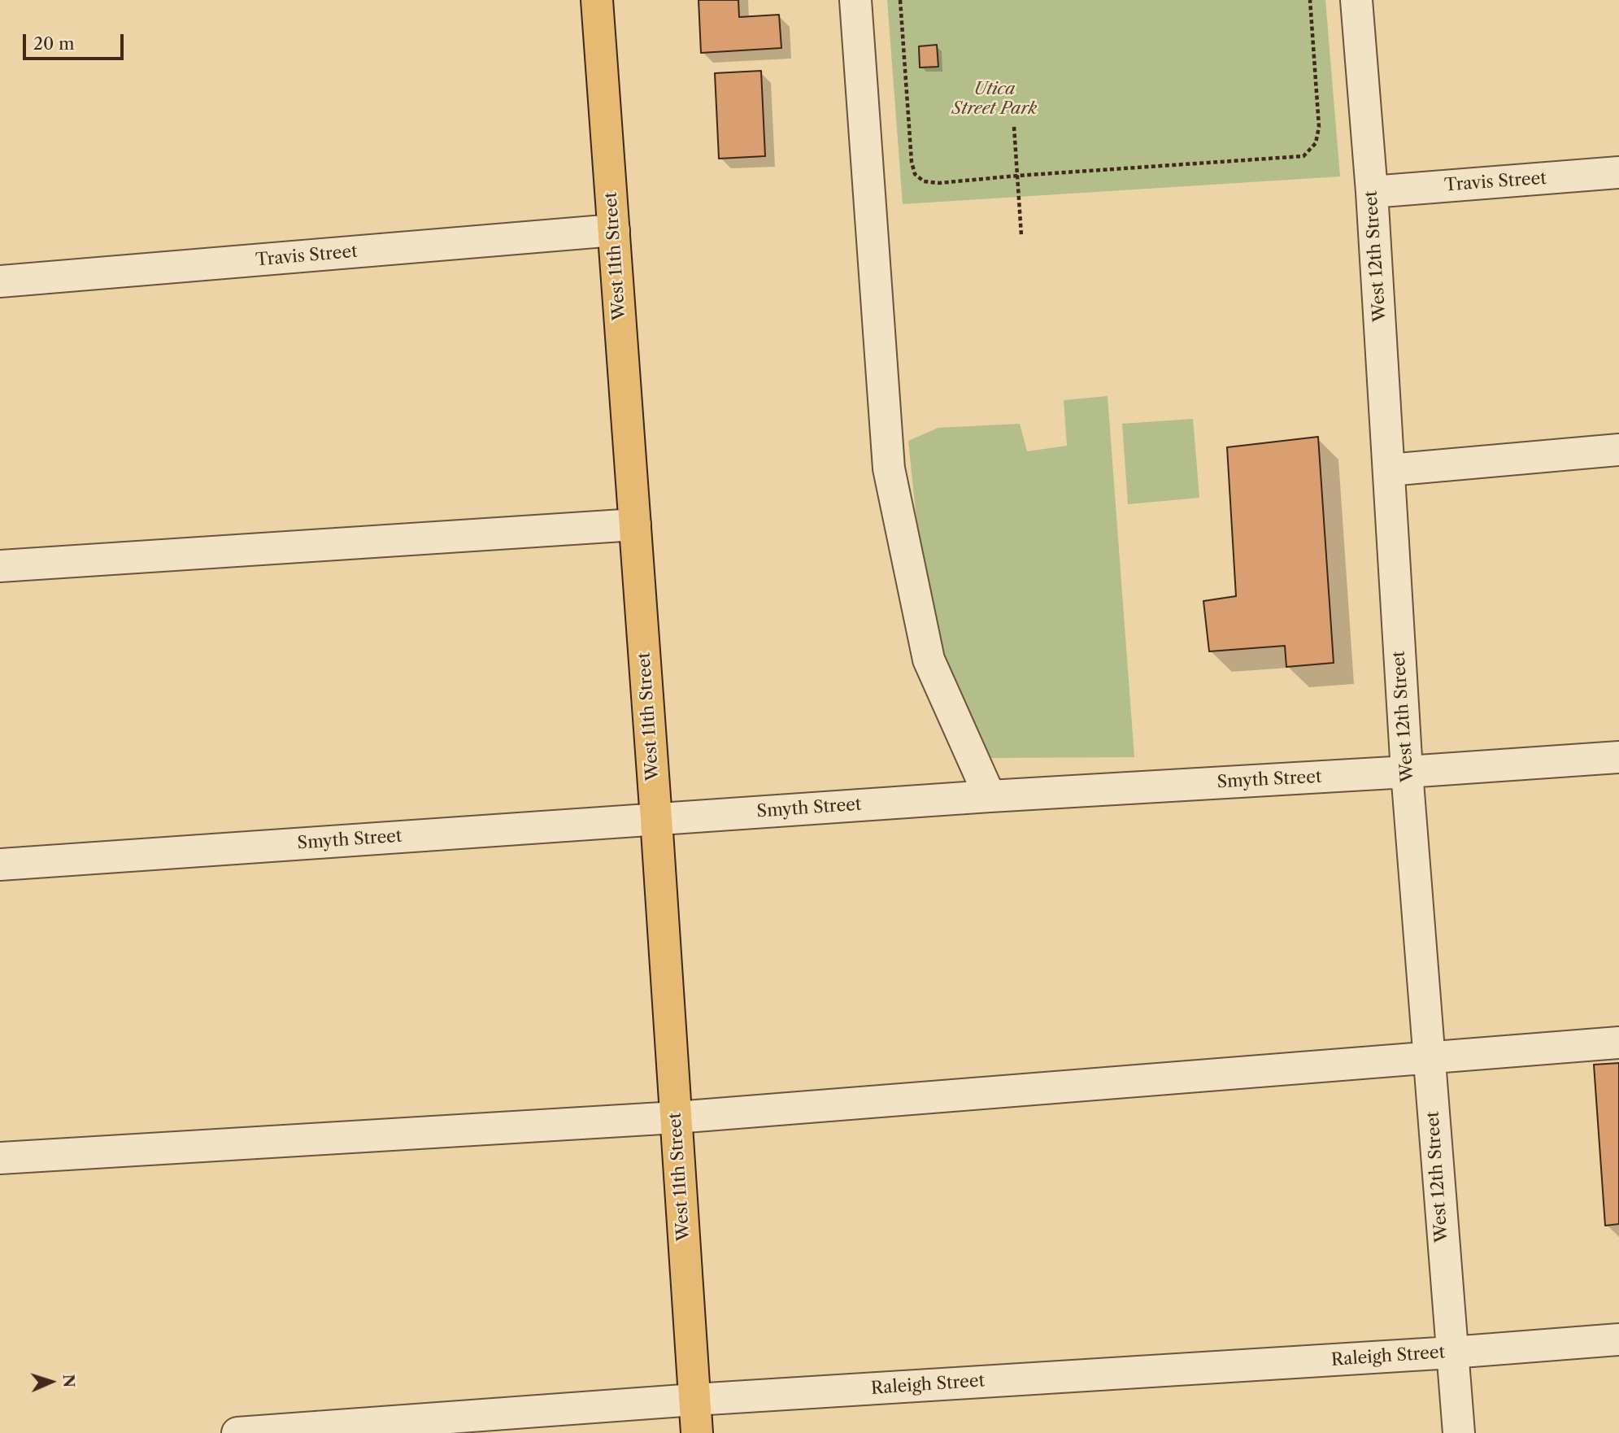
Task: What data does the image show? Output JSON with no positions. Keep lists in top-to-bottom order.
{
  "streets": {
    "main road": ["West 11th Street"],
    "street": [
      "Travis Street",
      "West 12th Street",
      "Smyth Street",
      "Raleigh Street"
    ]
  },
  "crossings": [
    ["Travis Street", "West 11th Street"],
    ["Travis Street", "West 12th Street"],
    ["West 11th Street", "Smyth Street"],
    ["West 11th Street", "Raleigh Street"],
    ["West 12th Street", "Smyth Street"],
    ["West 12th Street", "Raleigh Street"]
  ],
  "parks": ["Utica Street Park"],
  "scale_bar": "20 m",
  "north": "right"
}
